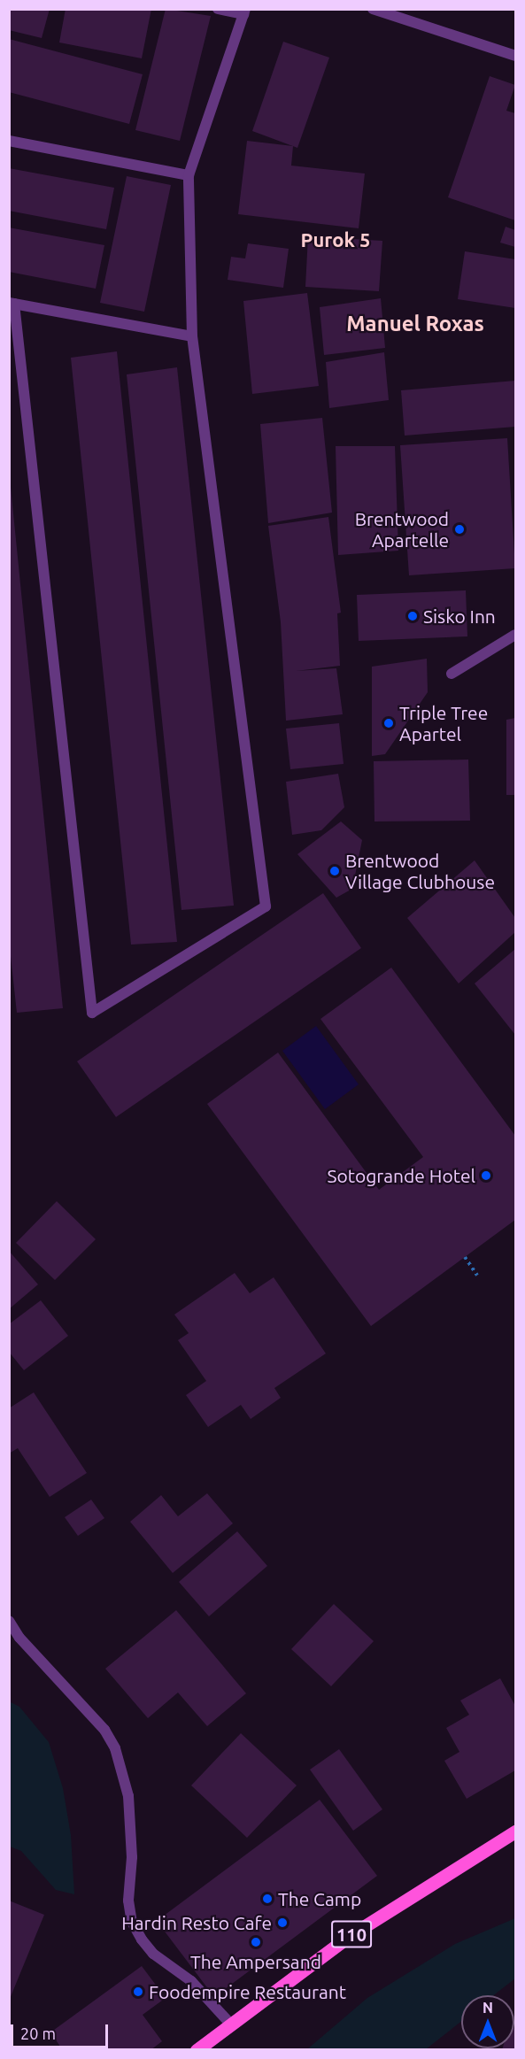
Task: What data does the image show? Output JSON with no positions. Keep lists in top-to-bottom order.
{
  "streets": {
    "main road": ["110"]
  },
  "districts": ["Purok 5", "Manuel Roxas"],
  "places": [
    "Brentwood Apartelle",
    "Sisko Inn",
    "Triple Tree Apartel",
    "Brentwood Village Clubhouse",
    "Sotogrande Hotel",
    "The Camp",
    "Hardin Resto Cafe",
    "The Ampersand",
    "Foodempire Restaurant"
  ],
  "scale_bar": "20 m",
  "north": "top"
}
